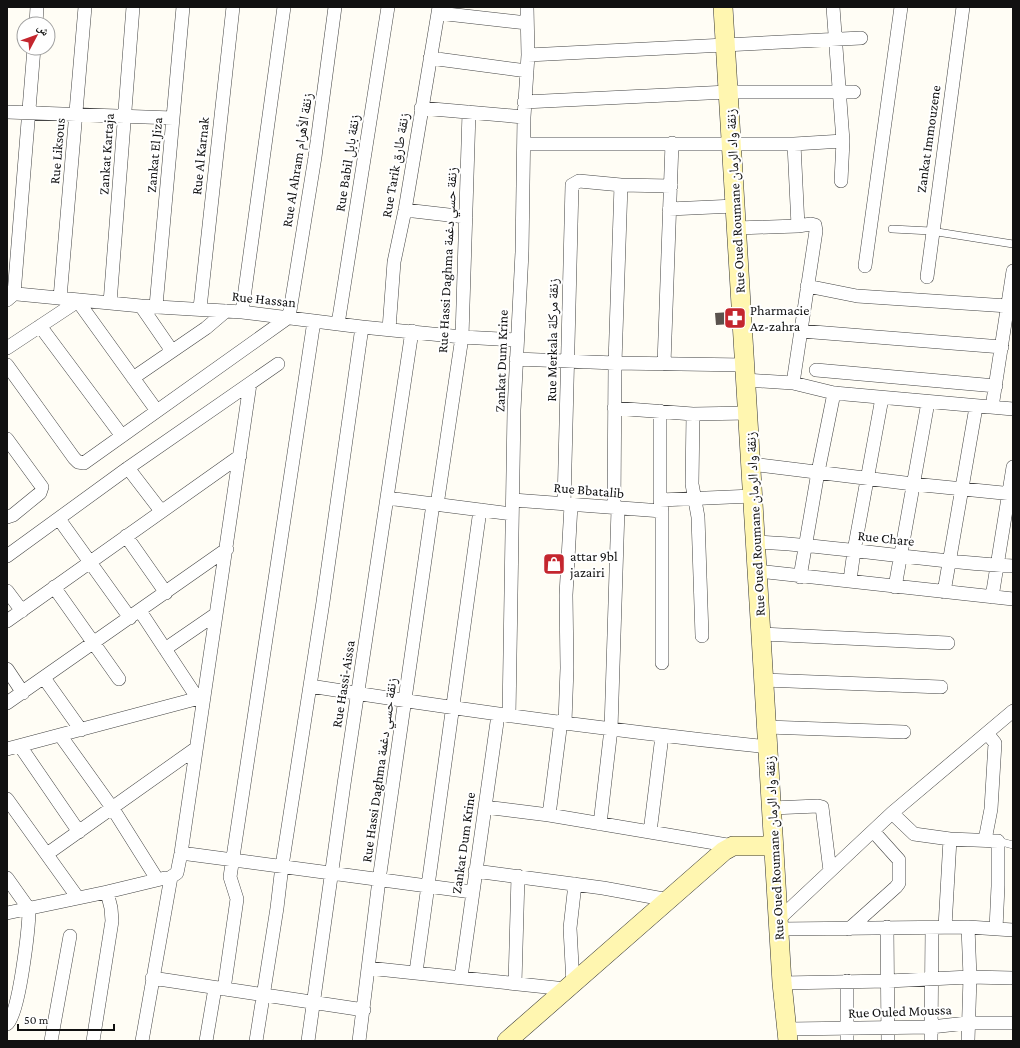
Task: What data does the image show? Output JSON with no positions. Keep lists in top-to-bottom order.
{
  "streets": {
    "street": [
      "Zankat Immouzene",
      "Rue Liksous",
      "Zankat Kartaja",
      "Zankat El Jiza",
      "Rue Al Karnak",
      "Rue Al Ahram زنقة الأهرام",
      "Rue Babil زنقة بابل",
      "Rue Tarik زنقة طارق",
      "Rue Oued Roumane زنقة واد الرمان",
      "Rue Hassi Daghma زنقة حسي دغمة",
      "Rue Hassan",
      "Rue Merkala زنقة مركلة",
      "Zankat Dum Krine",
      "Rue Bbatalib",
      "Rue Chare",
      "Rue Hassi-Aissa",
      "Rue Ouled Moussa"
    ]
  },
  "crossings": [
    ["Rue Liksous", "Rue Hassan"],
    ["Zankat Kartaja", "Rue Hassan"],
    ["Zankat El Jiza", "Rue Hassan"],
    ["Rue Al Karnak", "Rue Hassan"],
    ["Rue Al Ahram زنقة الأهرام", "Rue Hassan"],
    ["Rue Babil زنقة بابل", "Rue Hassan"],
    ["Rue Tarik زنقة طارق", "Rue Hassan"],
    ["Rue Oued Roumane زنقة واد الرمان", "Rue Bbatalib"],
    ["Rue Oued Roumane زنقة واد الرمان", "Rue Chare"],
    ["Rue Oued Roumane زنقة واد الرمان", "Rue Ouled Moussa"],
    ["Rue Hassi Daghma زنقة حسي دغمة", "Rue Hassan"],
    ["Rue Hassan", "Zankat Dum Krine"],
    ["Rue Hassan", "Rue Hassi-Aissa"],
    ["Rue Merkala زنقة مركلة", "Rue Bbatalib"],
    ["Zankat Dum Krine", "Rue Bbatalib"]
  ],
  "places": {
    "pharmacy": ["Pharmacie Az-zahra"],
    "shop": ["attar 9bl jazairi"]
  },
  "scale_bar": "50 m",
  "north": "top right"
}
